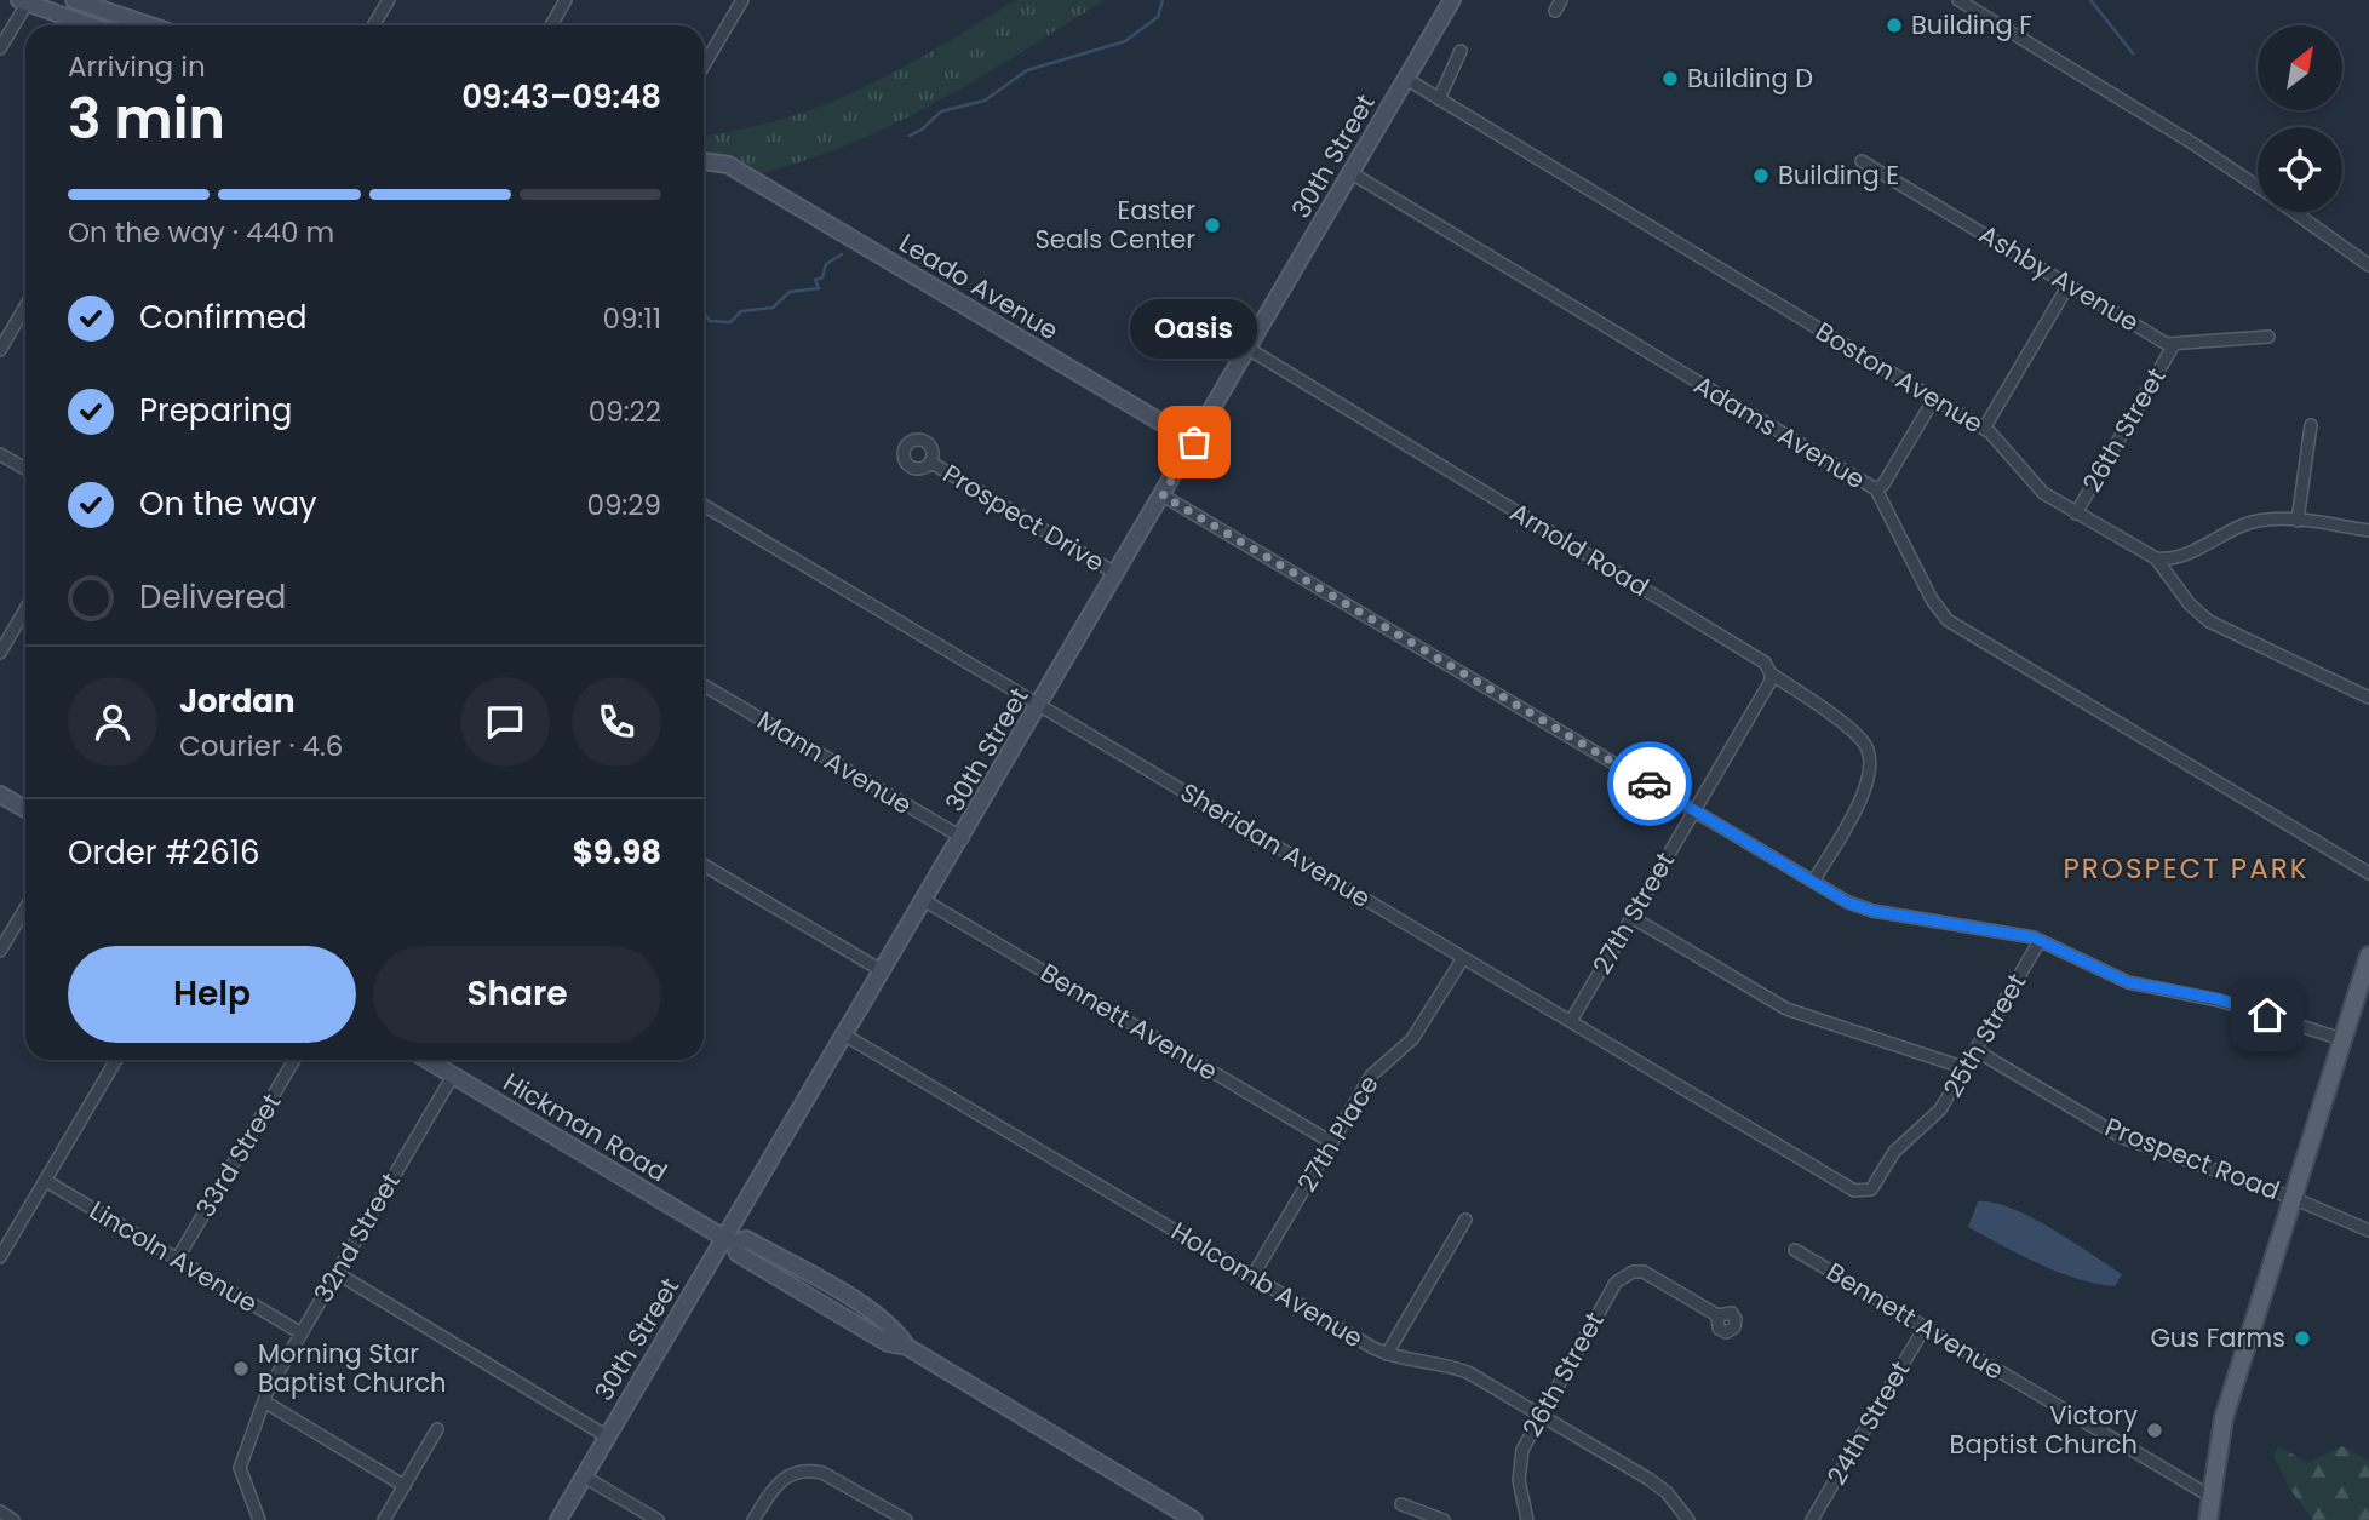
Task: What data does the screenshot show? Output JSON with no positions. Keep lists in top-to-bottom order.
{
  "streets": {
    "street": [
      "30th Street",
      "Ashby Avenue",
      "Leado Avenue",
      "Boston Avenue",
      "26th Street",
      "Adams Avenue",
      "Prospect Drive",
      "Arnold Road",
      "Mann Avenue",
      "Sheridan Avenue",
      "27th Street",
      "Bennett Avenue",
      "25th Street",
      "Hickman Road",
      "27th Place",
      "33rd Street",
      "Prospect Road",
      "32nd Street",
      "Lincoln Avenue",
      "Holcomb Avenue",
      "24th Street"
    ]
  },
  "crossings": [
    ["30th Street", "Leado Avenue"],
    ["30th Street", "Boston Avenue"],
    ["30th Street", "Adams Avenue"],
    ["30th Street", "Prospect Drive"],
    ["30th Street", "Arnold Road"],
    ["30th Street", "Mann Avenue"],
    ["30th Street", "Sheridan Avenue"],
    ["30th Street", "Bennett Avenue"],
    ["30th Street", "Hickman Road"],
    ["30th Street", "Holcomb Avenue"],
    ["Ashby Avenue", "26th Street"],
    ["Boston Avenue", "26th Street"],
    ["26th Street", "Holcomb Avenue"],
    ["Arnold Road", "27th Street"],
    ["Sheridan Avenue", "27th Street"],
    ["Sheridan Avenue", "25th Street"],
    ["Sheridan Avenue", "27th Place"],
    ["Bennett Avenue", "27th Place"],
    ["Bennett Avenue", "24th Street"],
    ["25th Street", "Prospect Road"],
    ["Hickman Road", "32nd Street"],
    ["27th Place", "Holcomb Avenue"],
    ["33rd Street", "Lincoln Avenue"],
    ["32nd Street", "Lincoln Avenue"]
  ],
  "districts": ["PROSPECT PARK"],
  "places": [
    "Building F",
    "Building D",
    "Building E",
    "Easter Seals Center",
    "Oasis",
    "Gus Farms",
    "Morning Star Baptist Church",
    "Victory Baptist Church"
  ],
  "north": "top right",
  "page": {
    "heading": ["3 min", "Arriving in", "09:43–09:48"],
    "panel": [
      "Jordan",
      "Courier · 4.6",
      "Order #2616",
      "$9.98"
    ],
    "bar": "On the way · 440 m",
    "list": [
      ["Confirmed", "09:11"],
      ["Preparing", "09:22"],
      ["On the way", "09:29"],
      "Delivered"
    ],
    "bubble": "Oasis",
    "buttons": ["Help", "Share"]
  }
}
